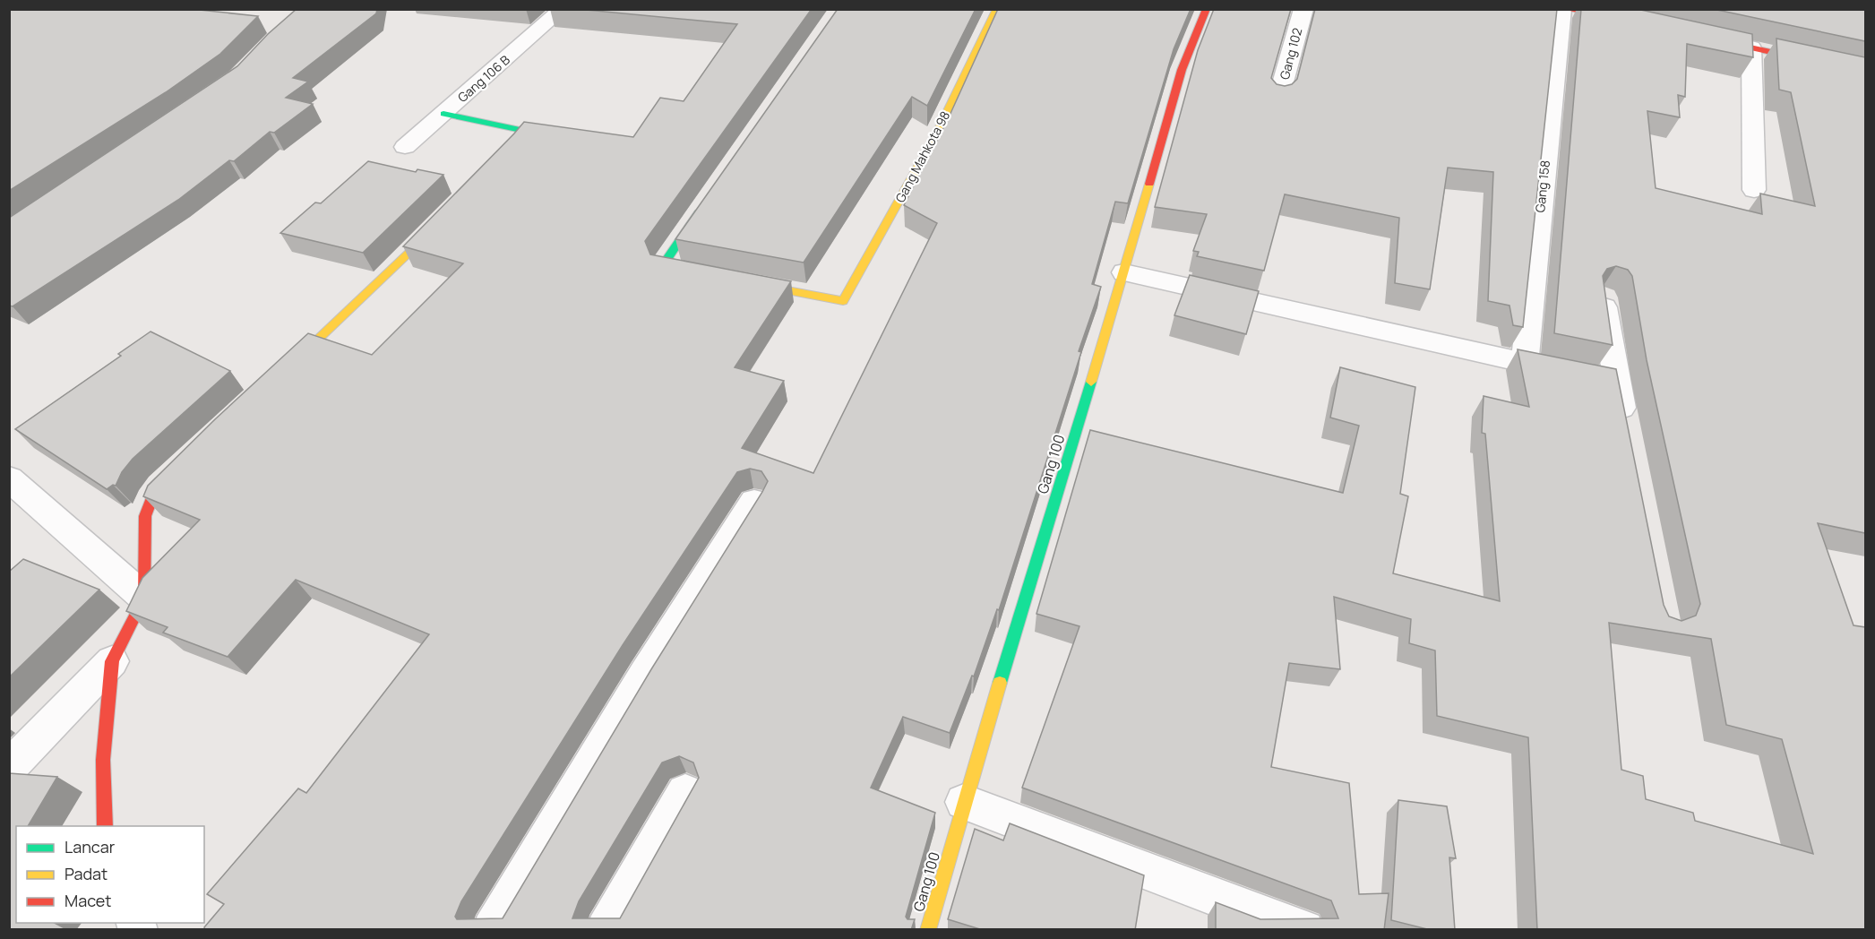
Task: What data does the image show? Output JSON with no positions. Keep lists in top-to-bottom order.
{
  "streets": {
    "main road": ["Gang Mahkota 98", "Gang 100"],
    "street": ["Gang 102", "Gang 106 B", "Gang 158"]
  },
  "legend": ["Lancar", "Padat", "Macet"]
}
